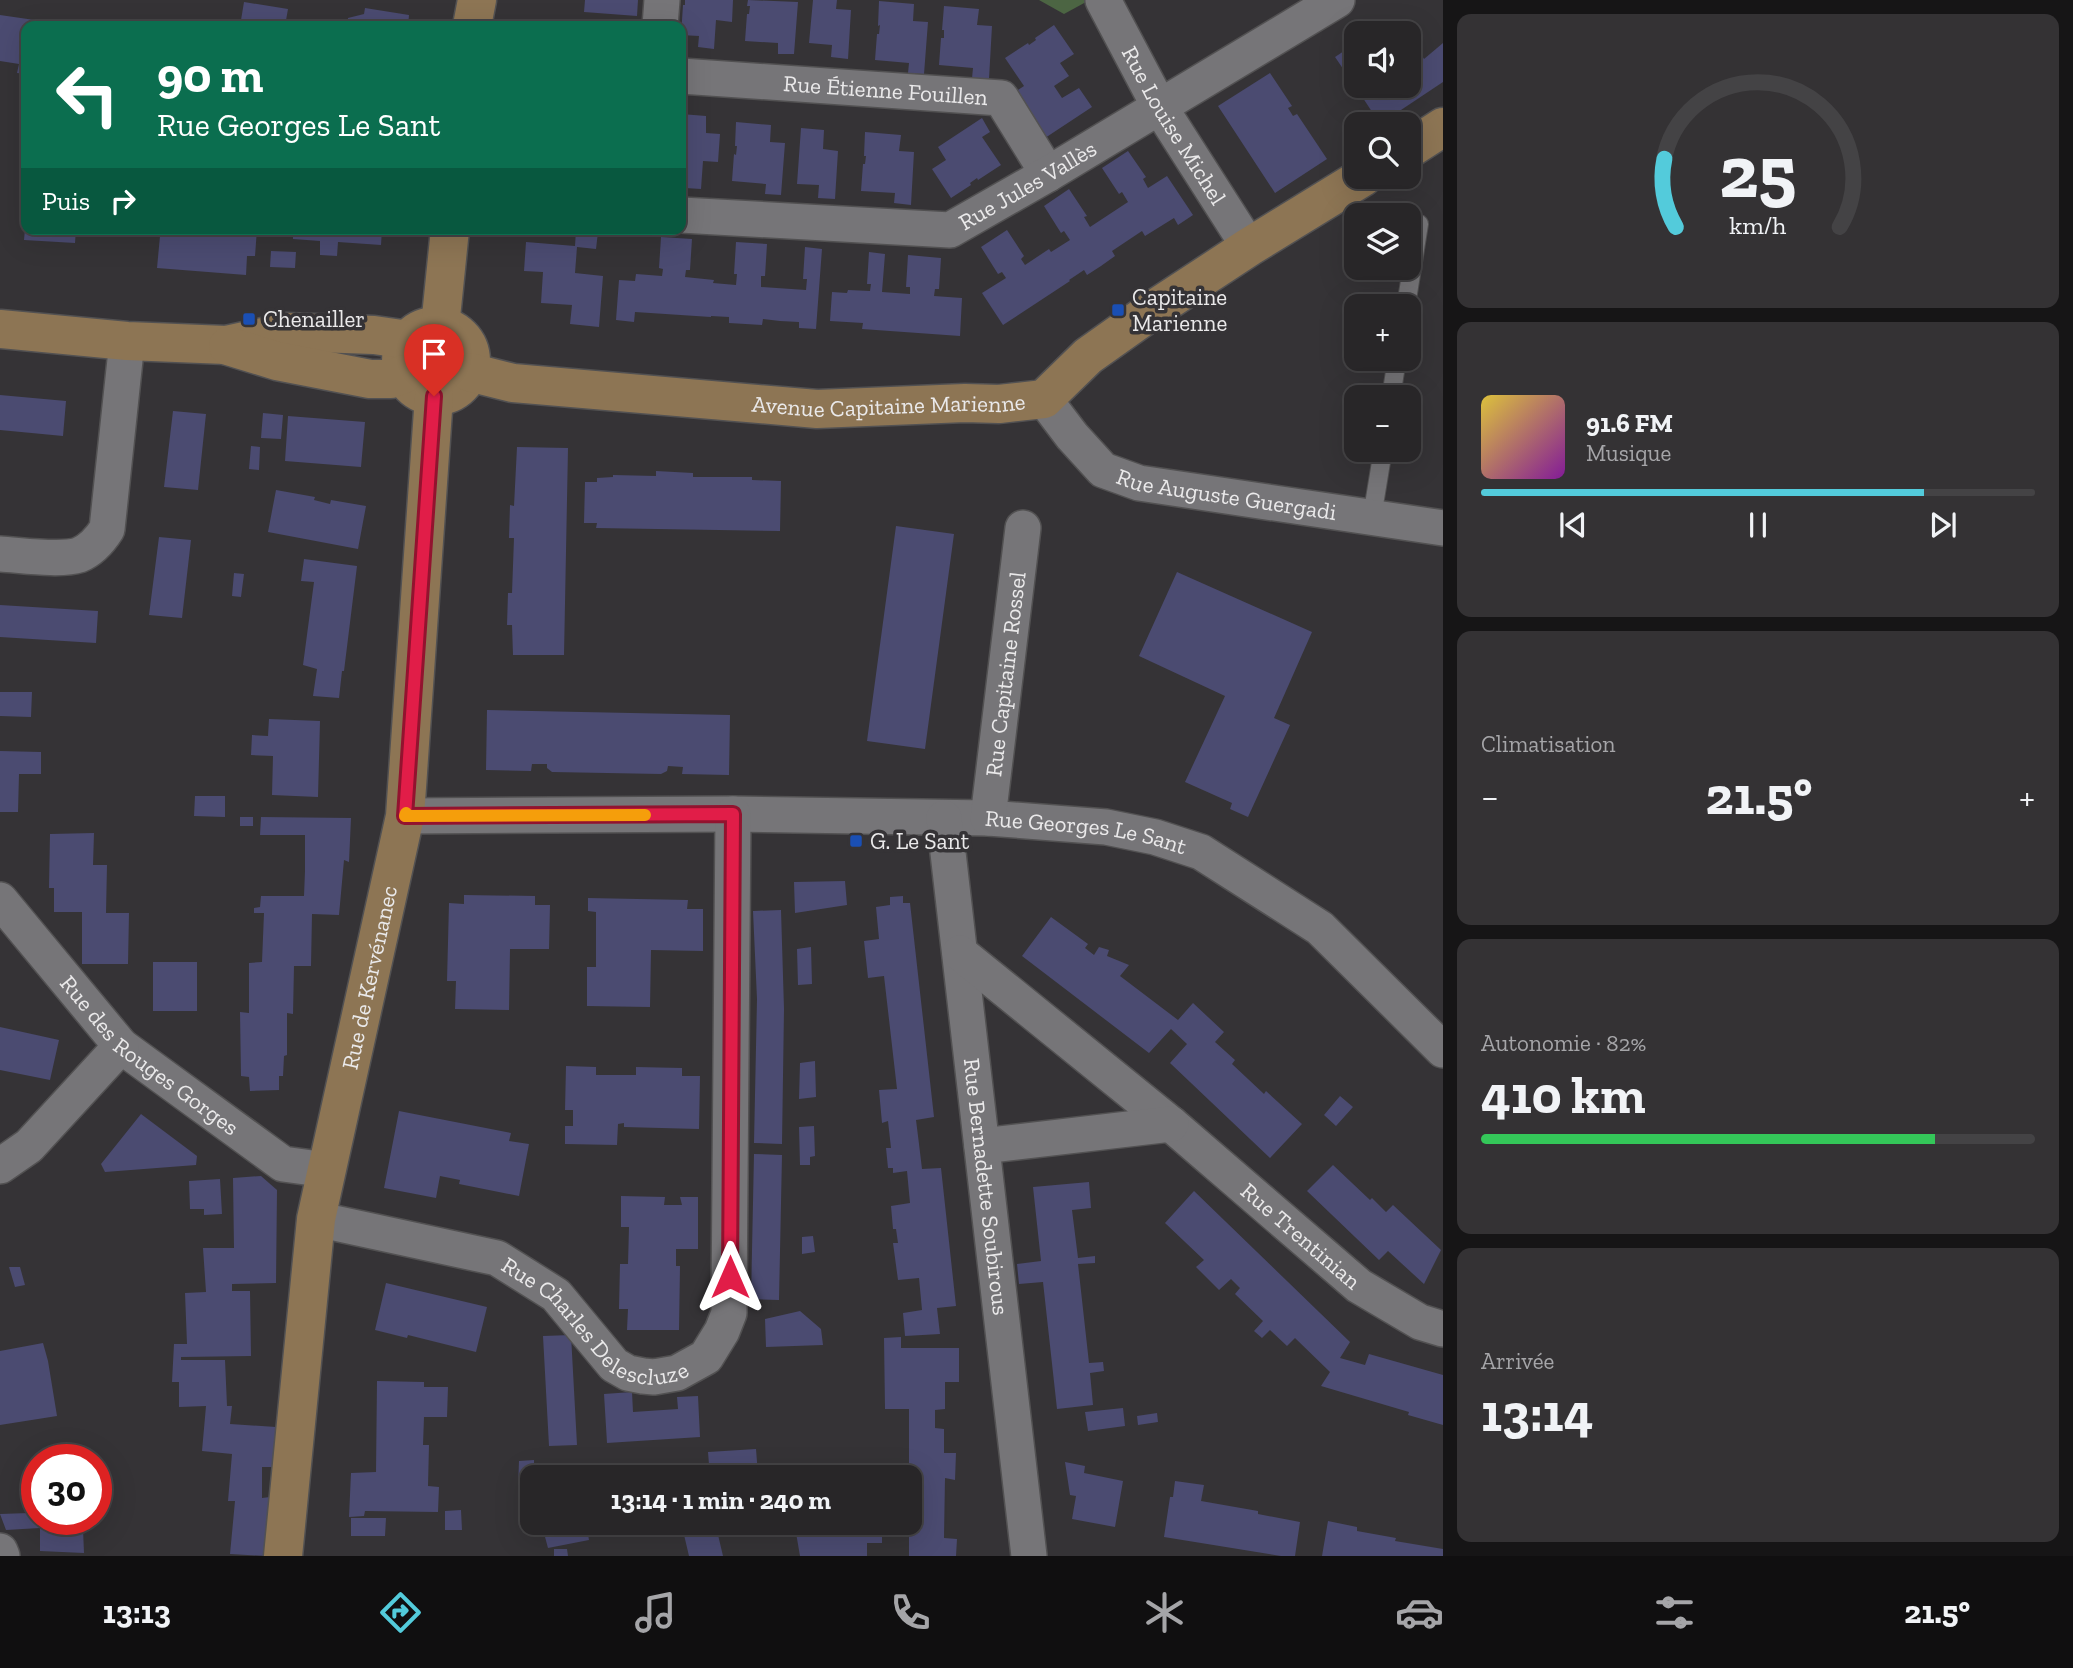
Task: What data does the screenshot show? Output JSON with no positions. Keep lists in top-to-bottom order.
{
  "streets": {
    "street": [
      "Rue Étienne Fouillen",
      "Rue Louise Michel",
      "Rue Jules Vallès",
      "Avenue Capitaine Marienne",
      "Rue Auguste Guergadi",
      "Rue Capitaine Rossel",
      "Rue Georges Le Sant",
      "Rue de Kervénanec",
      "Rue des Rouges Gorges",
      "Rue Bernadette Soubirous",
      "Rue Trentinian",
      "Rue Charles Delescluze"
    ]
  },
  "crossings": [
    ["Rue Étienne Fouillen", "Rue Jules Vallès"],
    ["Rue Louise Michel", "Rue Jules Vallès"],
    ["Rue Louise Michel", "Avenue Capitaine Marienne"],
    ["Avenue Capitaine Marienne", "Rue Auguste Guergadi"],
    ["Avenue Capitaine Marienne", "Rue de Kervénanec"],
    ["Rue Capitaine Rossel", "Rue Georges Le Sant"],
    ["Rue Georges Le Sant", "Rue de Kervénanec"],
    ["Rue Georges Le Sant", "Rue Bernadette Soubirous"],
    ["Rue Georges Le Sant", "Rue Charles Delescluze"],
    ["Rue de Kervénanec", "Rue des Rouges Gorges"],
    ["Rue de Kervénanec", "Rue Charles Delescluze"],
    ["Rue Bernadette Soubirous", "Rue Trentinian"]
  ],
  "places": {
    "transit": ["Capitaine Marienne", "Chenailler", "G. Le Sant"]
  },
  "page": {
    "map_buttons": ["+", "−"],
    "turn": ["90 m", "Rue Georges Le Sant"],
    "then": "Puis",
    "song": ["91.6 FM", "Musique"],
    "tile": [
      "Climatisation",
      ["Autonomie · 82%", "410 km"],
      ["Arrivée", "13:14"]
    ],
    "heat": ["−", "21.5°", "+"],
    "limit": "30",
    "trip": "13:14 · 1 min · 240 m",
    "tabs": ["13:13", "21.5°"],
    "gauge": ["25", "km/h"]
  }
}
